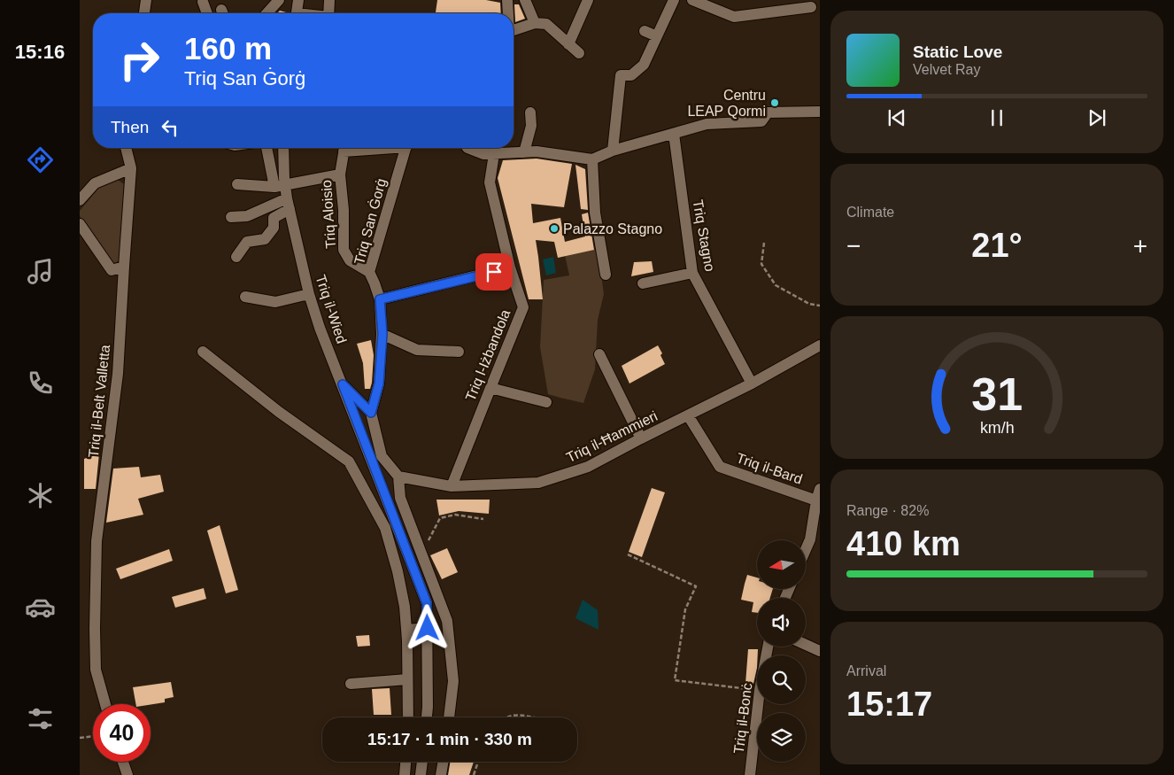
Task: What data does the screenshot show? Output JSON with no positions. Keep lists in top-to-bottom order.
{
  "streets": {
    "street": [
      "Triq Aloisio",
      "Triq San Ġorġ",
      "Triq Stagno",
      "Triq il-Wied",
      "Triq l-Iżbandola",
      "Triq il-Belt Valletta",
      "Triq il-Ħammieri",
      "Triq il-Bard",
      "Triq il-Bonċ"
    ]
  },
  "crossings": [
    ["Triq Aloisio", "Triq San Ġorġ"],
    ["Triq San Ġorġ", "Triq il-Ħammieri"],
    ["Triq Stagno", "Triq il-Ħammieri"],
    ["Triq l-Iżbandola", "Triq il-Ħammieri"],
    ["Triq il-Ħammieri", "Triq il-Bard"]
  ],
  "places": ["Centru LEAP Qormi", "Palazzo Stagno"],
  "north": "left",
  "page": {
    "tabs": "15:16",
    "turn": ["160 m", "Triq San Ġorġ"],
    "song": ["Static Love", "Velvet Ray"],
    "then": "Then",
    "tile": [
      "Climate",
      ["Range · 82%", "410 km"],
      ["Arrival", "15:17"]
    ],
    "heat": ["−", "21°", "+"],
    "limit": "40",
    "trip": "15:17 · 1 min · 330 m",
    "gauge": ["31", "km/h"]
  }
}
